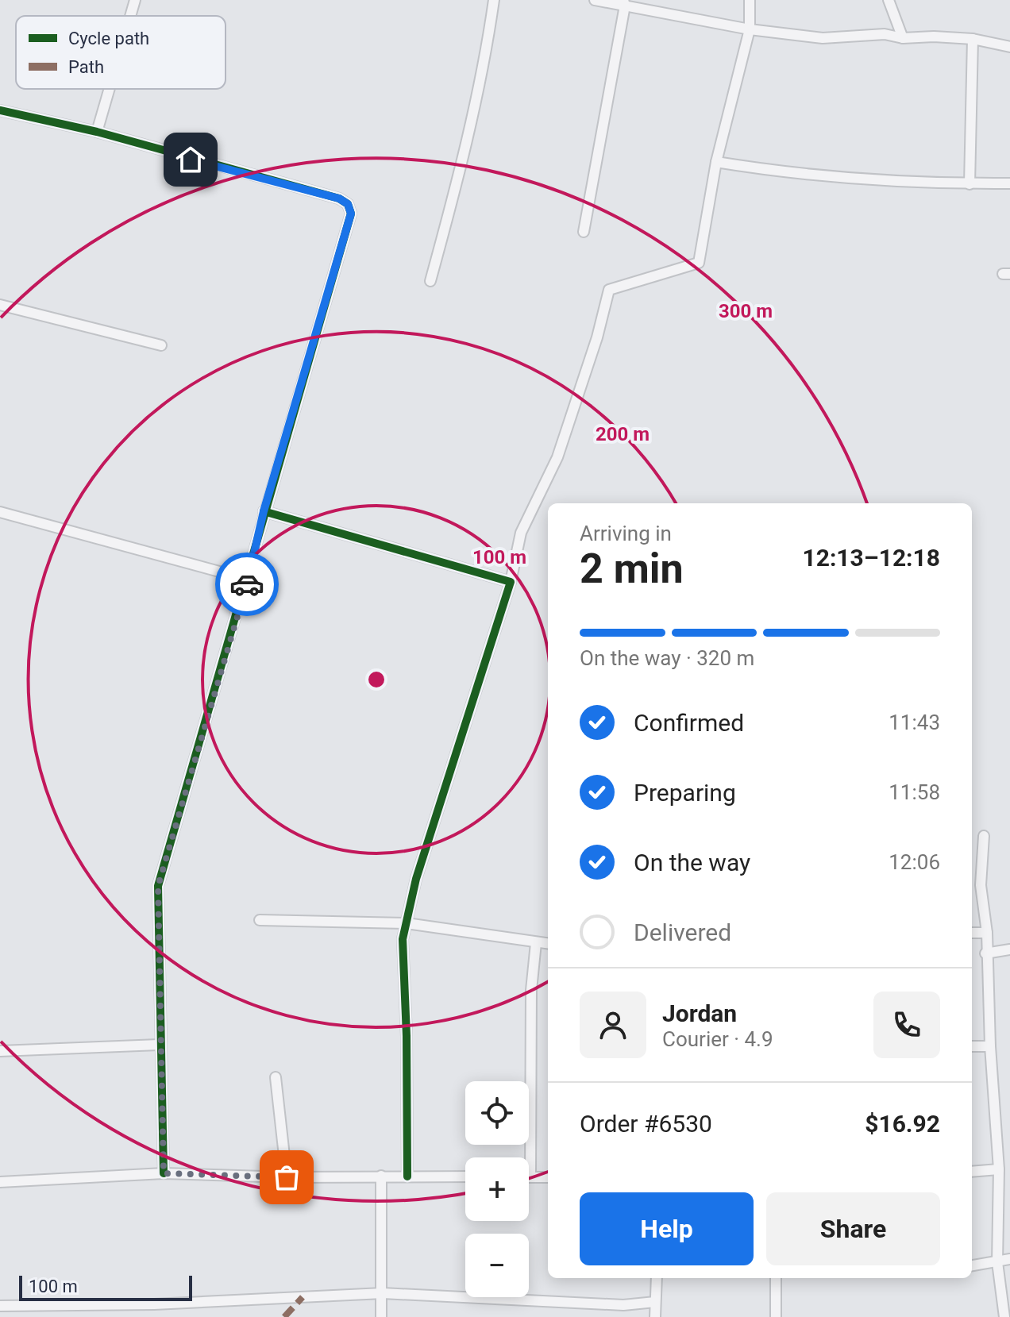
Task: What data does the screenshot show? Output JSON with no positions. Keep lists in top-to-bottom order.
{
  "legend": ["Cycle path", "Path"],
  "scale_bar": "100 m",
  "page": {
    "heading": ["2 min", "Arriving in", "12:13–12:18"],
    "panel": [
      "Jordan",
      "Courier · 4.9",
      "Order #6530",
      "$16.92"
    ],
    "bar": "On the way · 320 m",
    "list": [
      ["Confirmed", "11:43"],
      ["Preparing", "11:58"],
      ["On the way", "12:06"],
      "Delivered"
    ],
    "map_buttons": ["+", "−"],
    "buttons": ["Help", "Share"],
    "scale": "100 m"
  },
  "rings": ["300 m", "200 m", "100 m"]
}
